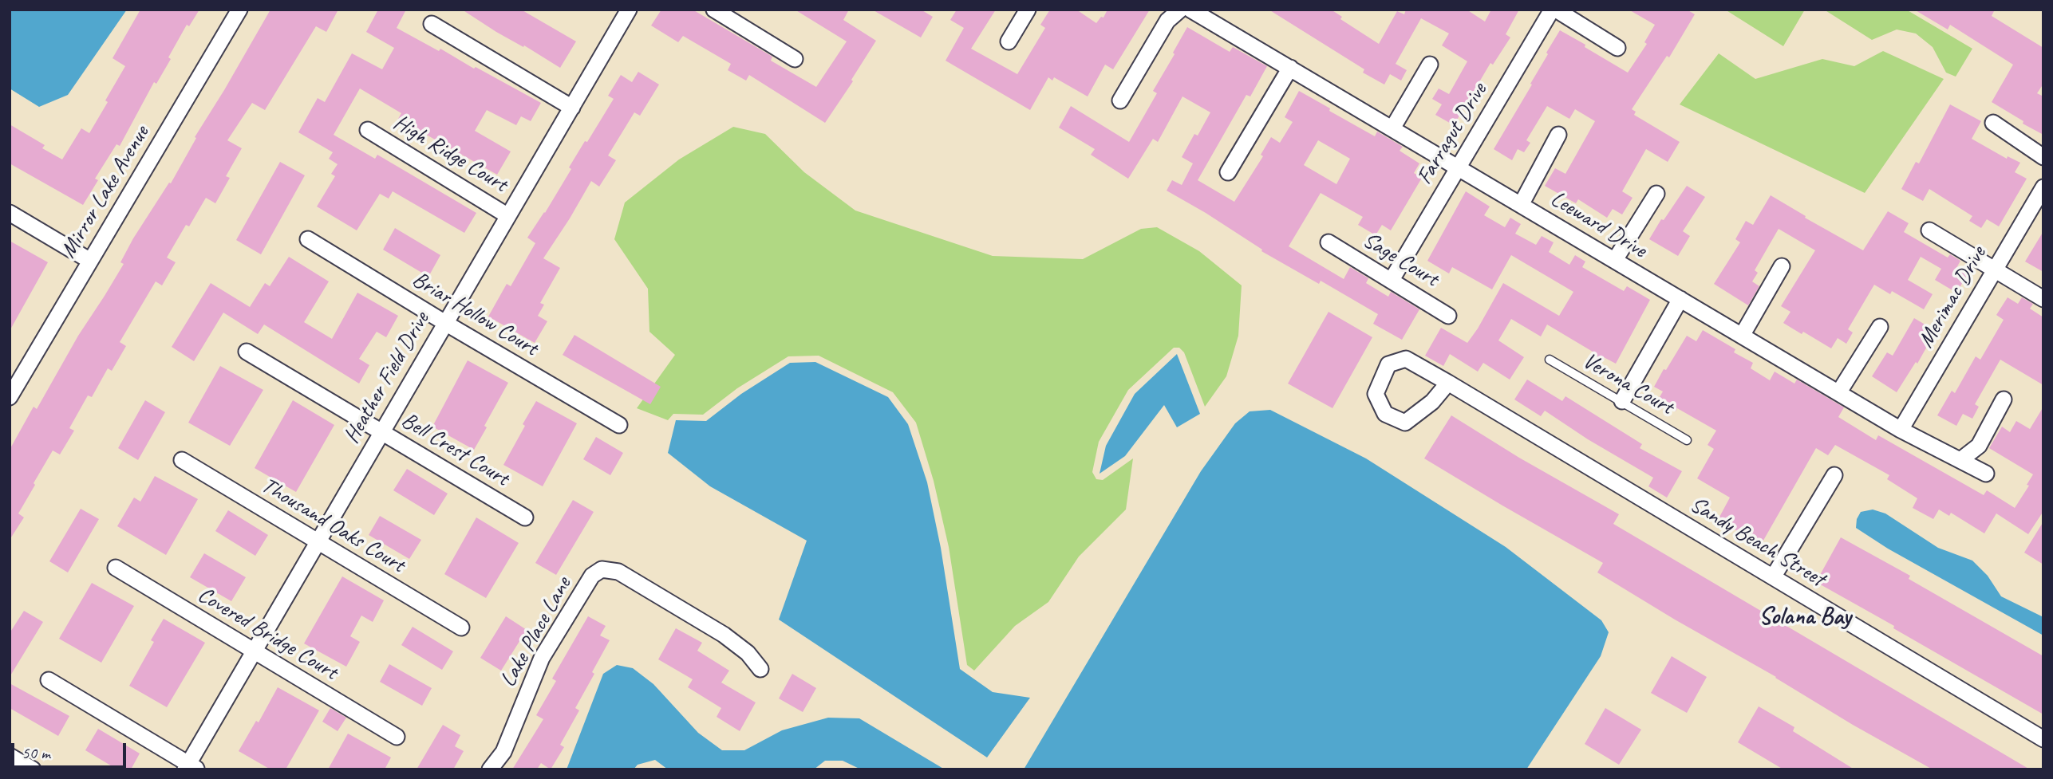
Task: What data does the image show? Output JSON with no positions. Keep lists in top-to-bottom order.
{
  "streets": {
    "street": [
      "Farragut Drive",
      "High Ridge Court",
      "Mirror Lake Avenue",
      "Leeward Drive",
      "Sage Court",
      "Merimac Drive",
      "Briar Hollow Court",
      "Heather Field Drive",
      "Bell Crest Court",
      "Thousand Oaks Court",
      "Sandy Beach Street",
      "Lake Place Lane",
      "Covered Bridge Court"
    ],
    "lane": ["Verona Court"]
  },
  "crossings": [
    ["Farragut Drive", "Leeward Drive"],
    ["Farragut Drive", "Sage Court"],
    ["High Ridge Court", "Heather Field Drive"],
    ["Leeward Drive", "Merimac Drive"],
    ["Briar Hollow Court", "Heather Field Drive"],
    ["Heather Field Drive", "Bell Crest Court"],
    ["Heather Field Drive", "Thousand Oaks Court"],
    ["Heather Field Drive", "Covered Bridge Court"]
  ],
  "districts": ["Solana Bay"],
  "scale_bar": "50 m"
}
